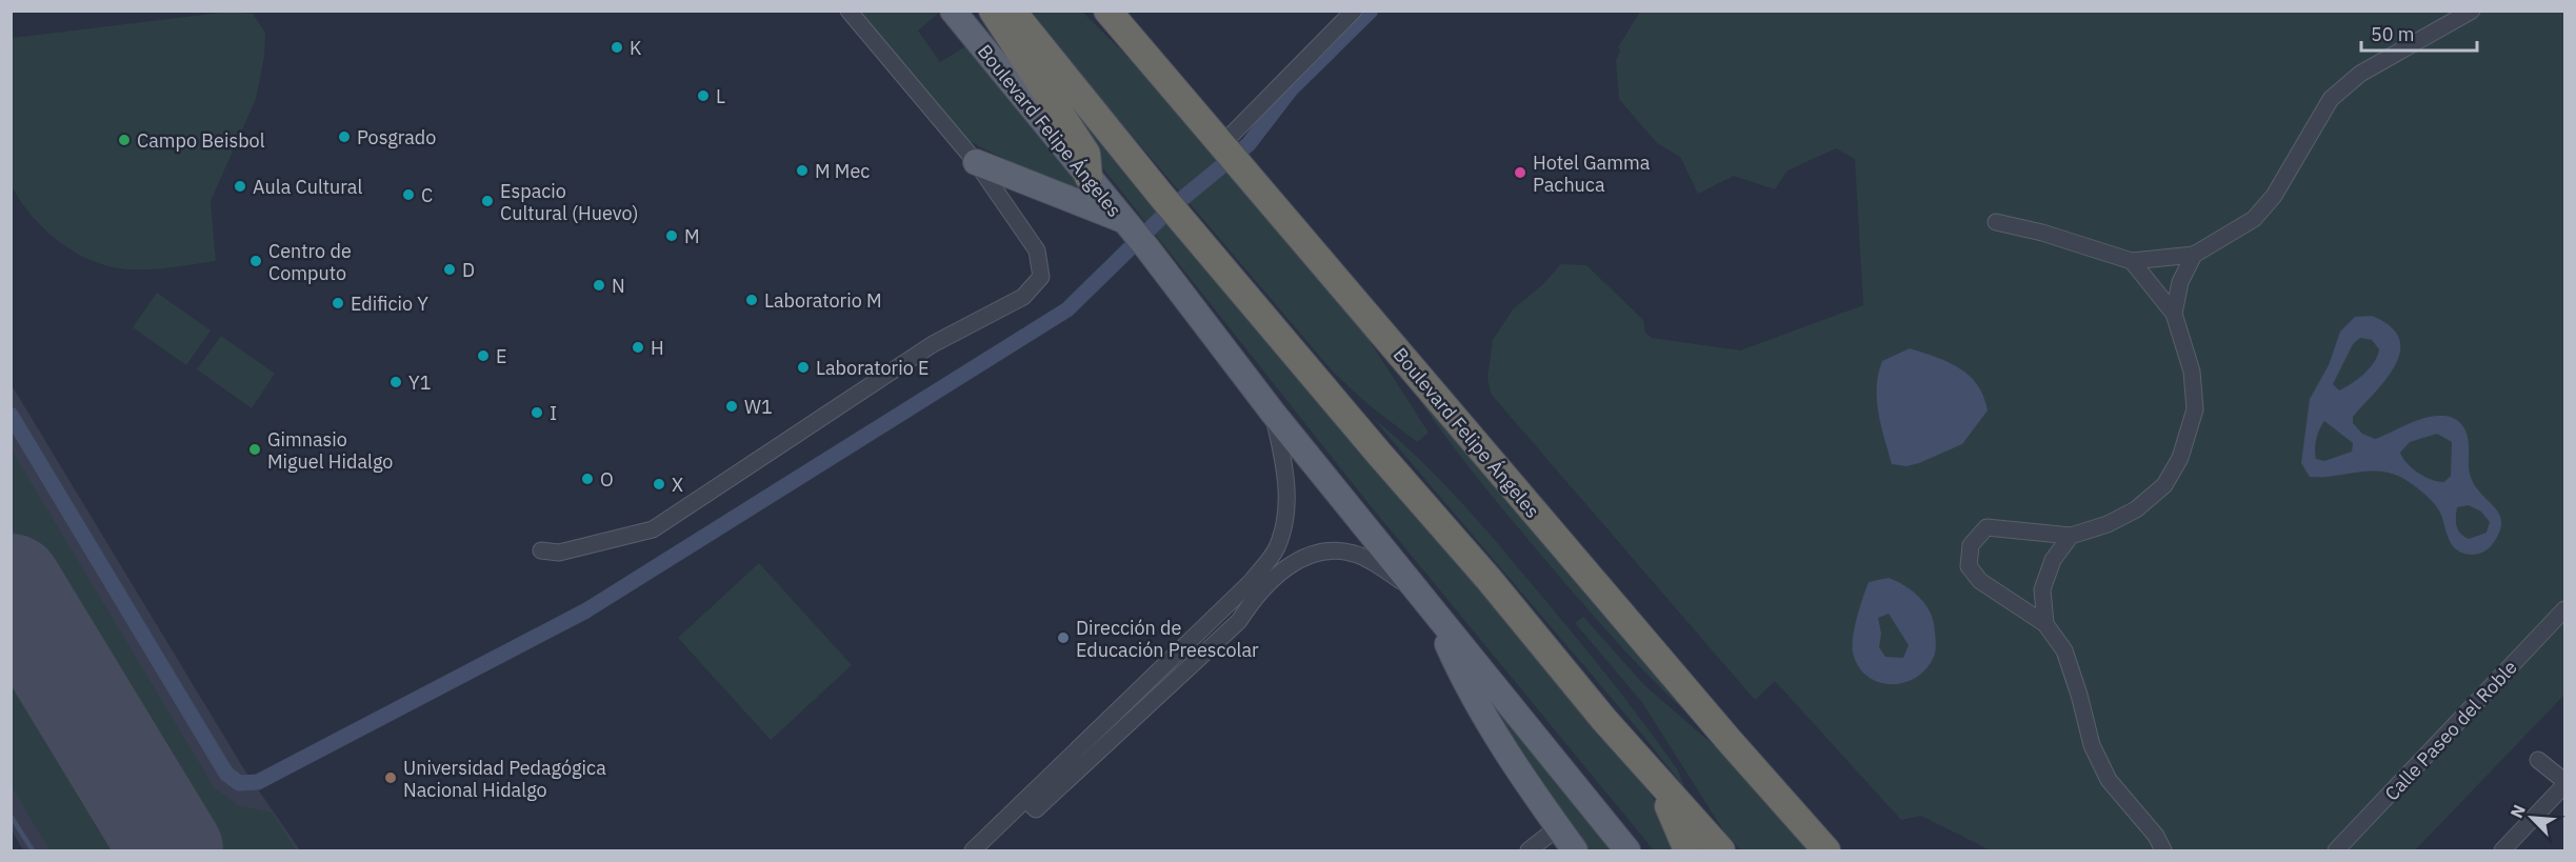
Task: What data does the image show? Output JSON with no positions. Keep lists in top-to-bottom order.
{
  "streets": {
    "highway": ["Boulevard Felipe Ángeles"],
    "street": ["Calle Paseo del Roble"]
  },
  "places": [
    "K",
    "L",
    "Posgrado",
    "Campo Beisbol",
    "M Mec",
    "Hotel Gamma Pachuca",
    "Aula Cultural",
    "C",
    "Espacio Cultural (Huevo)",
    "M",
    "Centro de Computo",
    "D",
    "N",
    "Laboratorio M",
    "Edificio Y",
    "H",
    "E",
    "Laboratorio E",
    "Y1",
    "W1",
    "I",
    "Gimnasio Miguel Hidalgo",
    "O",
    "X",
    "Dirección de Educación Preescolar",
    "Universidad Pedagógica Nacional Hidalgo"
  ],
  "scale_bar": "50 m",
  "north": "top left"
}
